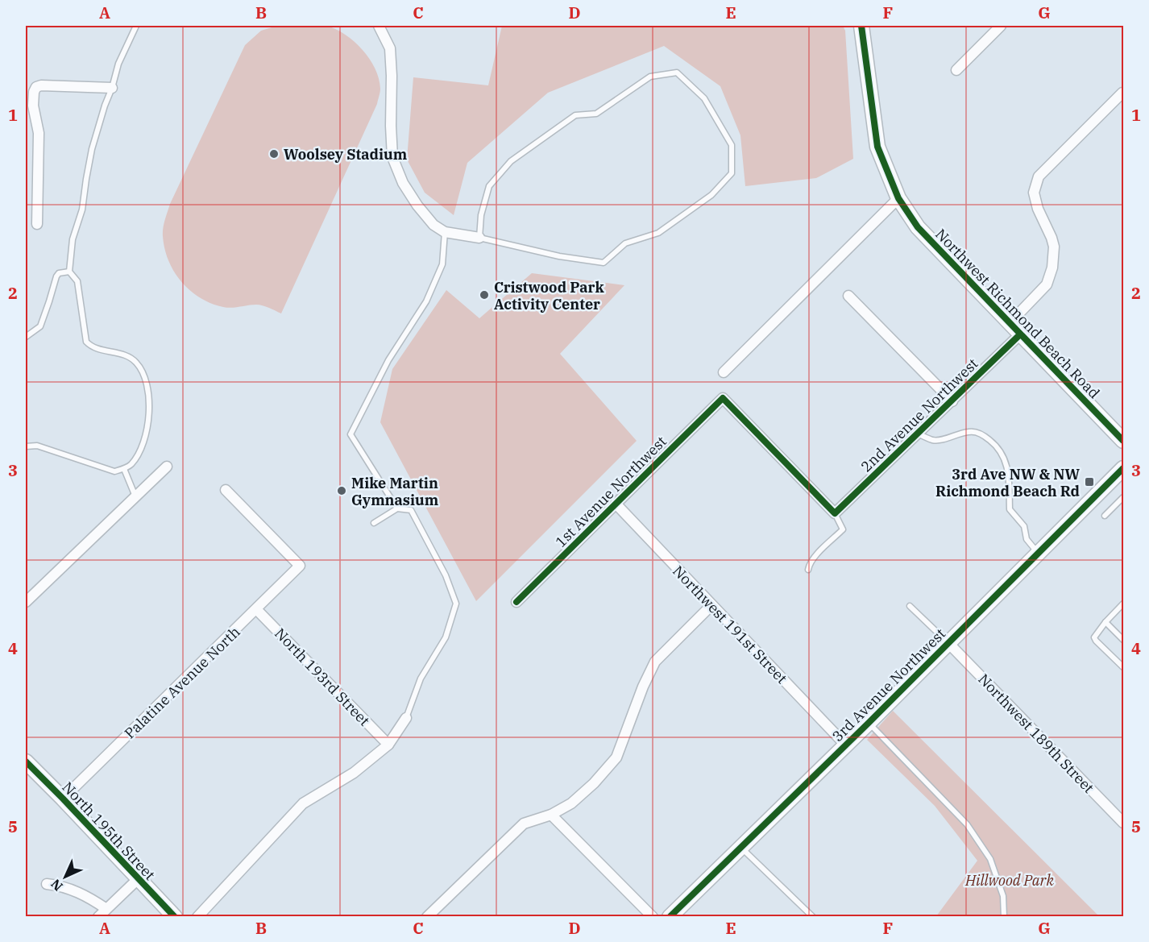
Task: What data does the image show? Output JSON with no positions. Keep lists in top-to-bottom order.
{
  "streets": {
    "street": [
      "Northwest Richmond Beach Road",
      "2nd Avenue Northwest",
      "1st Avenue Northwest",
      "Northwest 191st Street",
      "North 193rd Street",
      "Palatine Avenue North",
      "3rd Avenue Northwest",
      "Northwest 189th Street",
      "North 195th Street"
    ]
  },
  "crossings": [
    ["Northwest Richmond Beach Road", "2nd Avenue Northwest"],
    ["2nd Avenue Northwest", "1st Avenue Northwest"],
    ["1st Avenue Northwest", "Northwest 191st Street"],
    ["Northwest 191st Street", "3rd Avenue Northwest"],
    ["North 193rd Street", "Palatine Avenue North"],
    ["Palatine Avenue North", "North 195th Street"],
    ["3rd Avenue Northwest", "Northwest 189th Street"]
  ],
  "parks": ["Hillwood Park"],
  "places": {
    "other": ["Woolsey Stadium", "Cristwood Park Activity Center", "Mike Martin Gymnasium"],
    "transit": ["3rd Ave NW & NW Richmond Beach Rd"]
  },
  "north": "bottom left",
  "grid": {
    "columns": [
      "A",
      "B",
      "C",
      "D",
      "E",
      "F",
      "G"
    ],
    "rows": [
      "1",
      "2",
      "3",
      "4",
      "5"
    ]
  }
}
